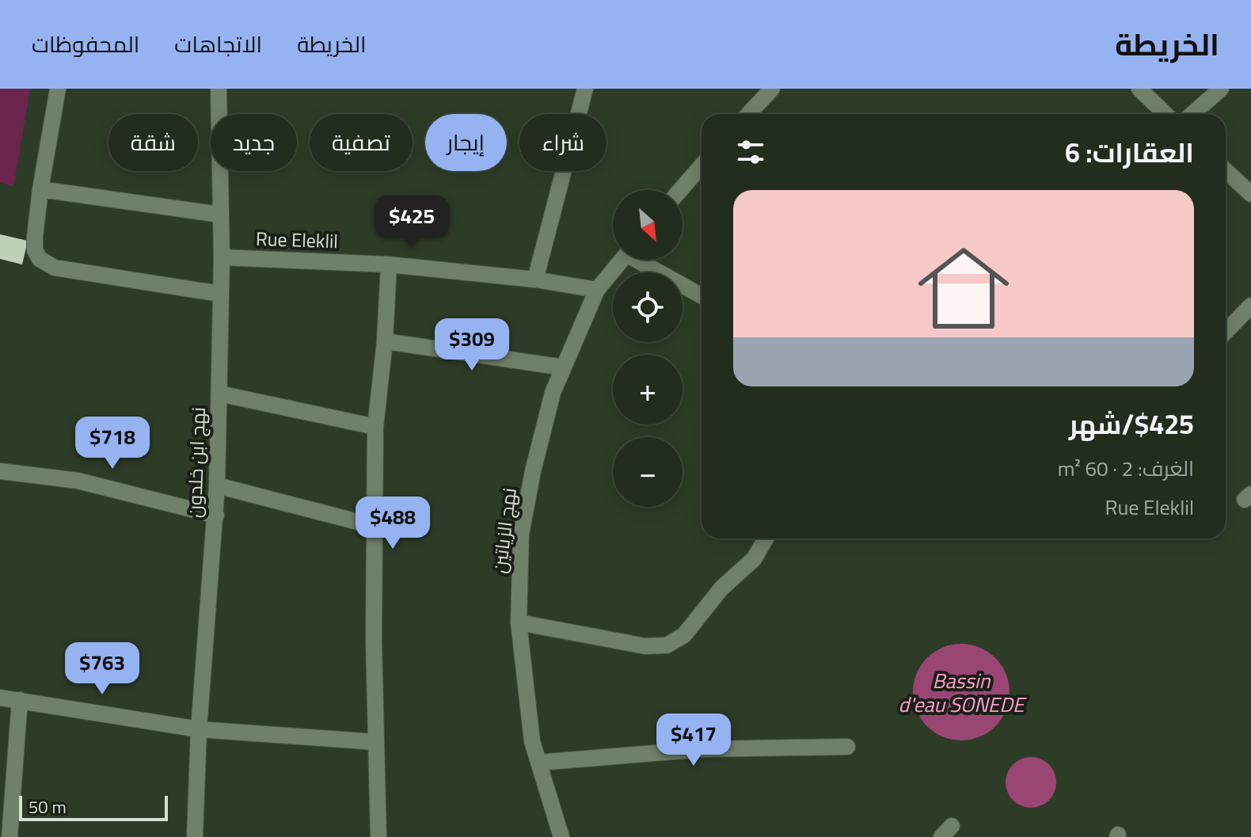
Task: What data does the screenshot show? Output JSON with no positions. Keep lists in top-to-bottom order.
{
  "streets": {
    "street": ["Rue Eleklil", "نهج ابن خلدون", "نهج الزياتين"]
  },
  "crossings": [
    ["Rue Eleklil", "نهج ابن خلدون"],
    ["Rue Eleklil", "نهج الزياتين"]
  ],
  "water": ["Bassin d'eau SONEDE"],
  "scale_bar": "50 m",
  "north": "bottom right",
  "page": {
    "header": "الخريطة",
    "nav": ["الخريطة", "الاتجاهات", "المحفوظات"],
    "chip": [
      "شراء",
      "إيجار",
      "تصفية",
      "جديد",
      "شقة"
    ],
    "heading": "العقارات: 6",
    "map_buttons": ["+", "−"],
    "list": [
      {
        "name": "$425/شهر",
        "note": "الغرف: 2 · 60 m² · Rue Eleklil"
      }
    ],
    "price": [
      "$425",
      "$309",
      "$718",
      "$488",
      "$763",
      "$417"
    ],
    "scale": "50 m"
  }
}
